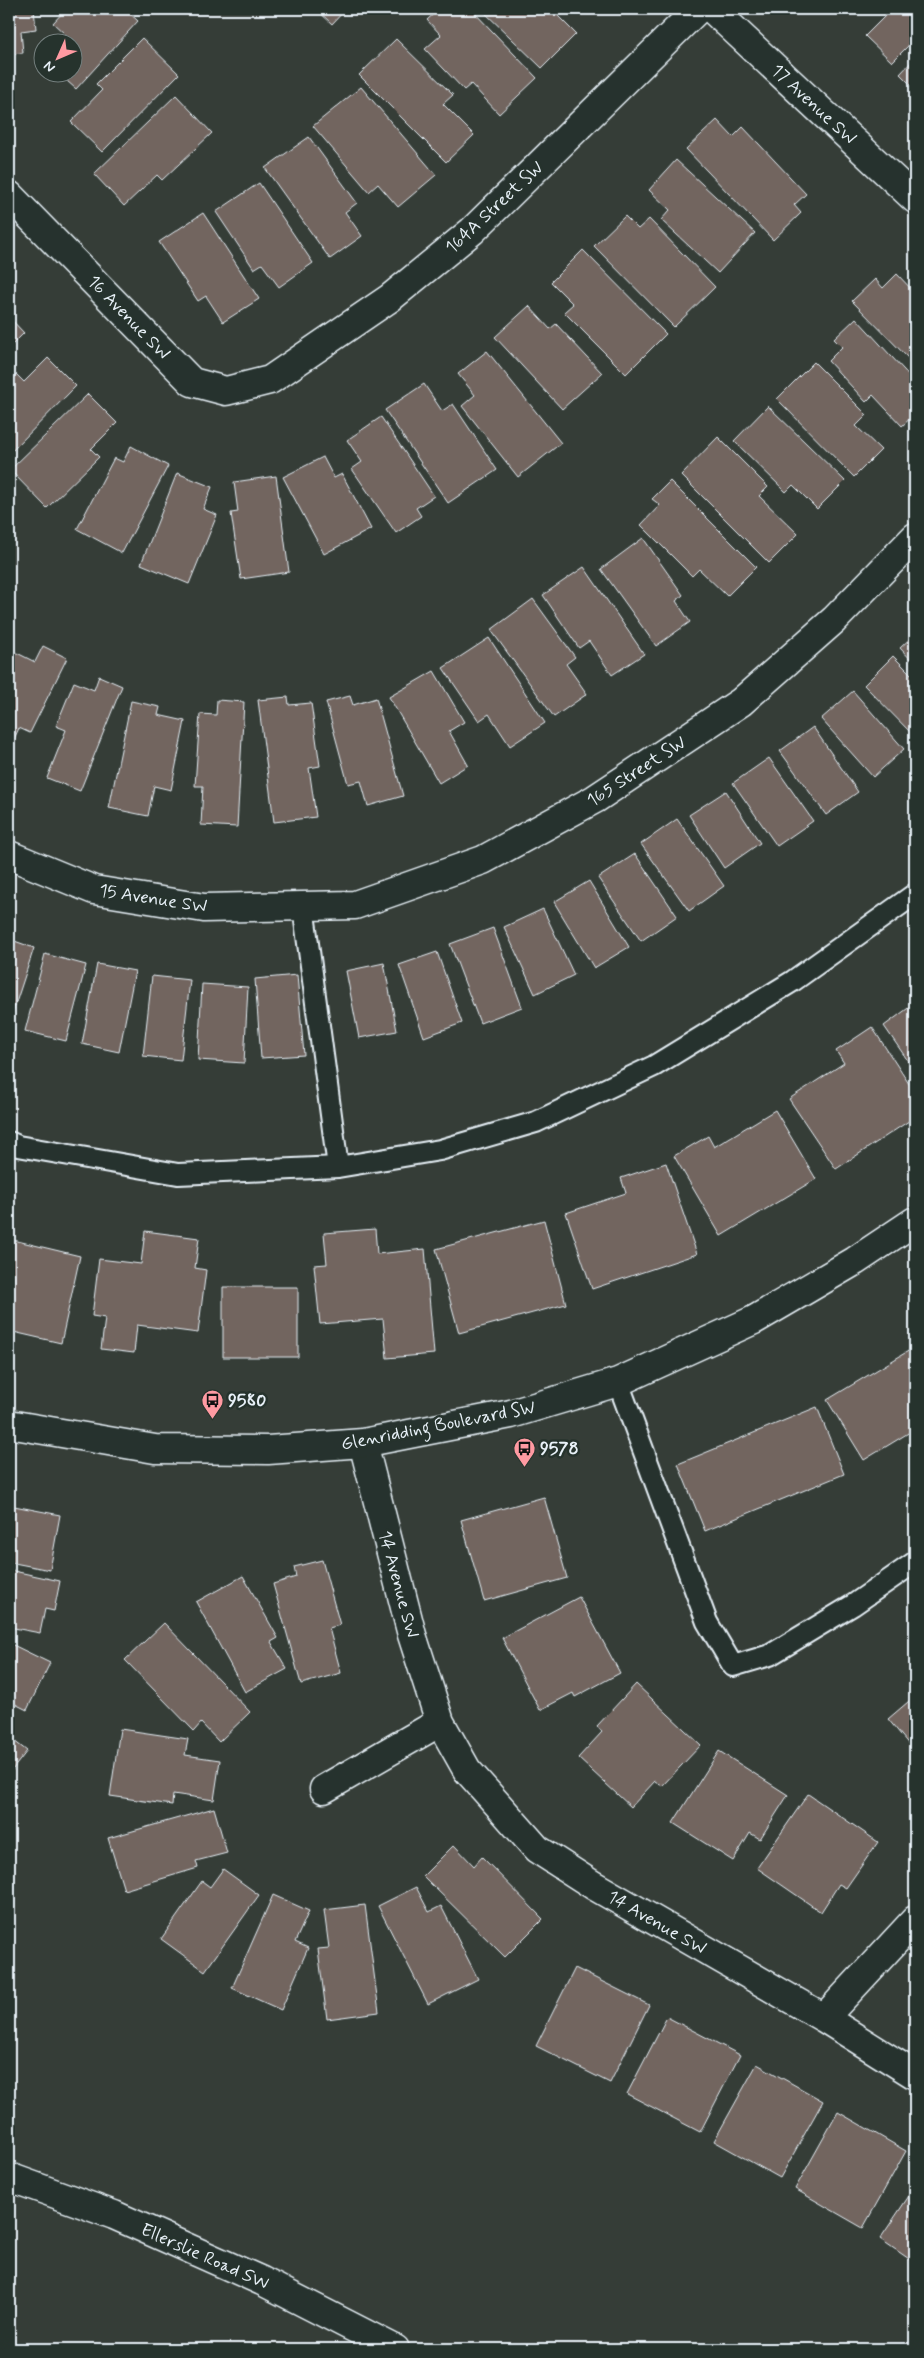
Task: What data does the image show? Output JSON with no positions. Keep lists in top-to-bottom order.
{
  "streets": {
    "street": [
      "17 Avenue SW",
      "164A Street SW",
      "16 Avenue SW",
      "165 Street SW",
      "15 Avenue SW",
      "Glenridding Boulevard SW",
      "14 Avenue SW",
      "Ellerslie Road SW"
    ]
  },
  "crossings": [
    ["164A Street SW", "16 Avenue SW"],
    ["165 Street SW", "15 Avenue SW"],
    ["Glenridding Boulevard SW", "14 Avenue SW"]
  ],
  "places": {
    "bus stop": ["9580", "9578"]
  },
  "north": "bottom left"
}
